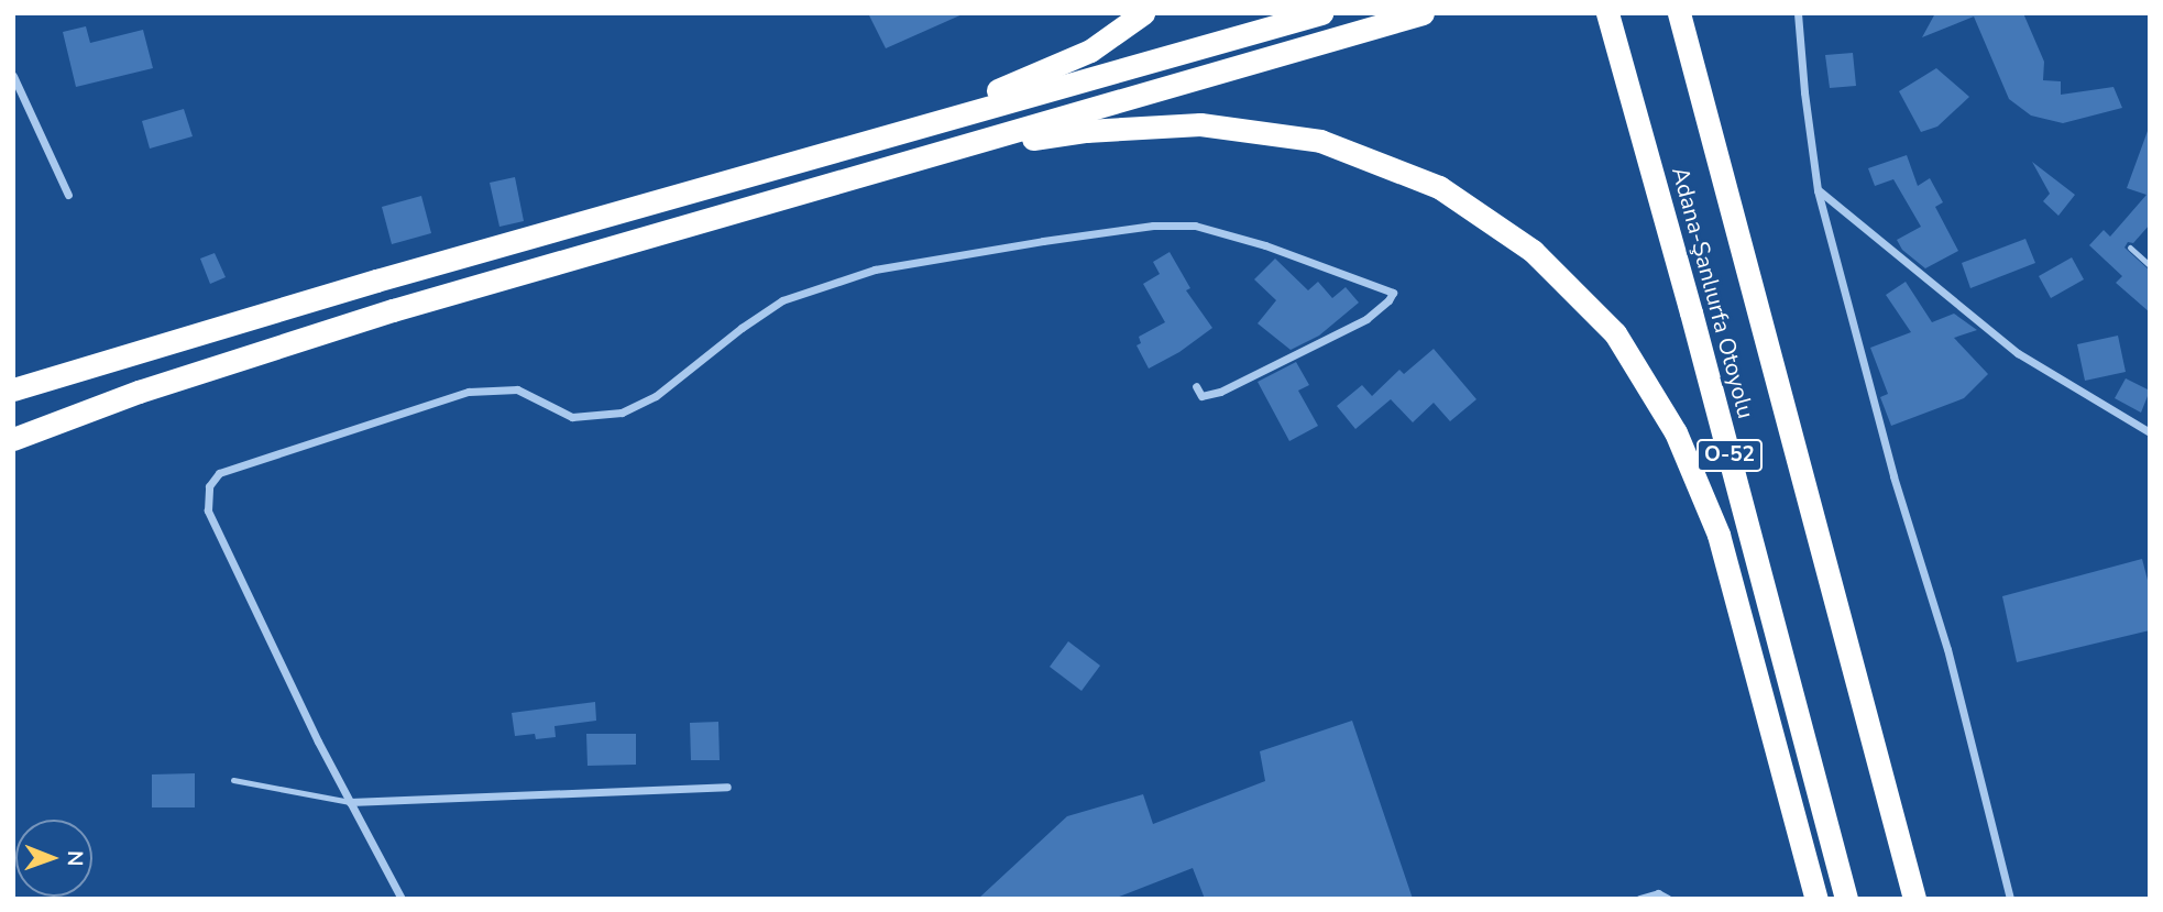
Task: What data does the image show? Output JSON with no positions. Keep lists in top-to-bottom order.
{
  "streets": {
    "highway": ["Adana-Şanlıurfa Otoyolu", "O-52"]
  },
  "north": "right"
}
